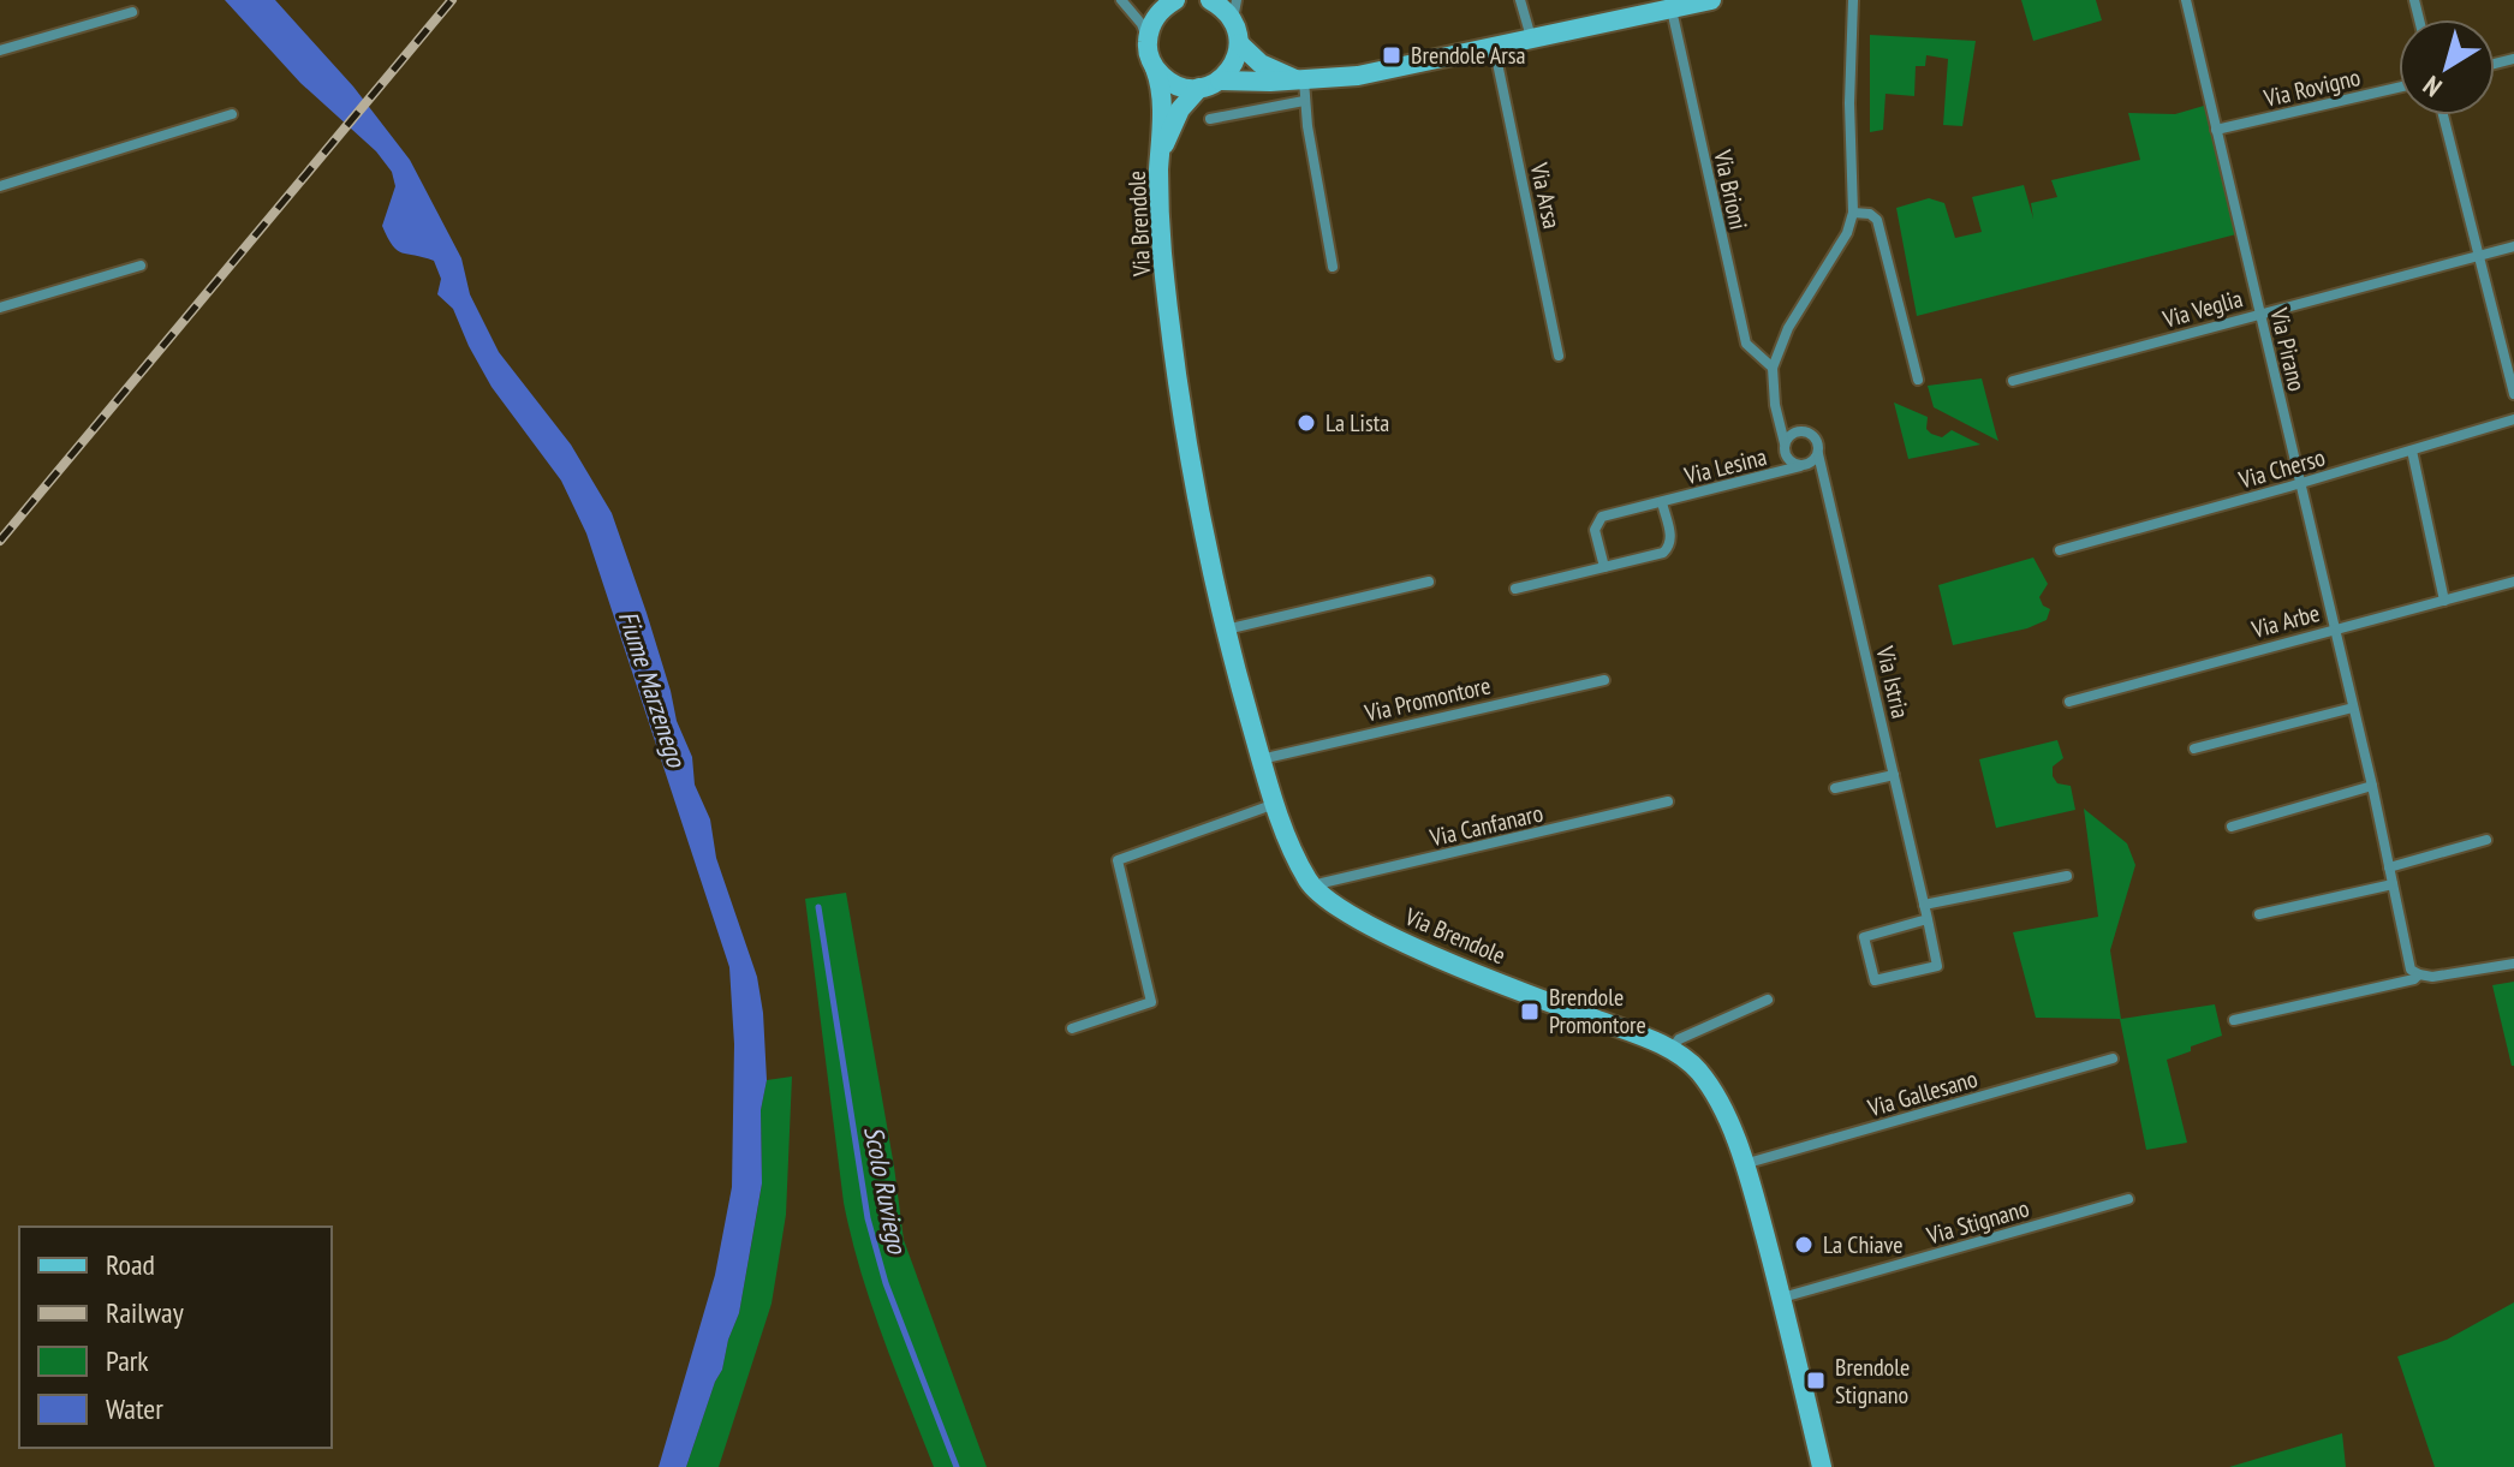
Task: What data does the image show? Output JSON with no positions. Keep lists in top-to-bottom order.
{
  "streets": {
    "street": [
      "Via Rovigno",
      "Via Brioni",
      "Via Arsa",
      "Via Brendole",
      "Via Veglia",
      "Via Pirano",
      "Via Lesina",
      "Via Cherso",
      "Via Arbe",
      "Via Istria",
      "Via Promontore",
      "Via Canfanaro",
      "Via Gallesano",
      "Via Stignano"
    ]
  },
  "crossings": [
    ["Via Rovigno", "Via Pirano"],
    ["Via Brendole", "Via Promontore"],
    ["Via Brendole", "Via Canfanaro"],
    ["Via Brendole", "Via Gallesano"],
    ["Via Brendole", "Via Stignano"],
    ["Via Veglia", "Via Pirano"],
    ["Via Pirano", "Via Cherso"],
    ["Via Pirano", "Via Arbe"],
    ["Via Lesina", "Via Istria"]
  ],
  "water": ["Fiume Marzenego", "Scolo Ruviego"],
  "places": {
    "transit": ["Brendole Arsa", "Brendole Promontore", "Brendole Stignano"],
    "other": ["La Lista", "La Chiave"]
  },
  "legend": [
    "Road",
    "Railway",
    "Park",
    "Water"
  ],
  "north": "bottom left"
}
